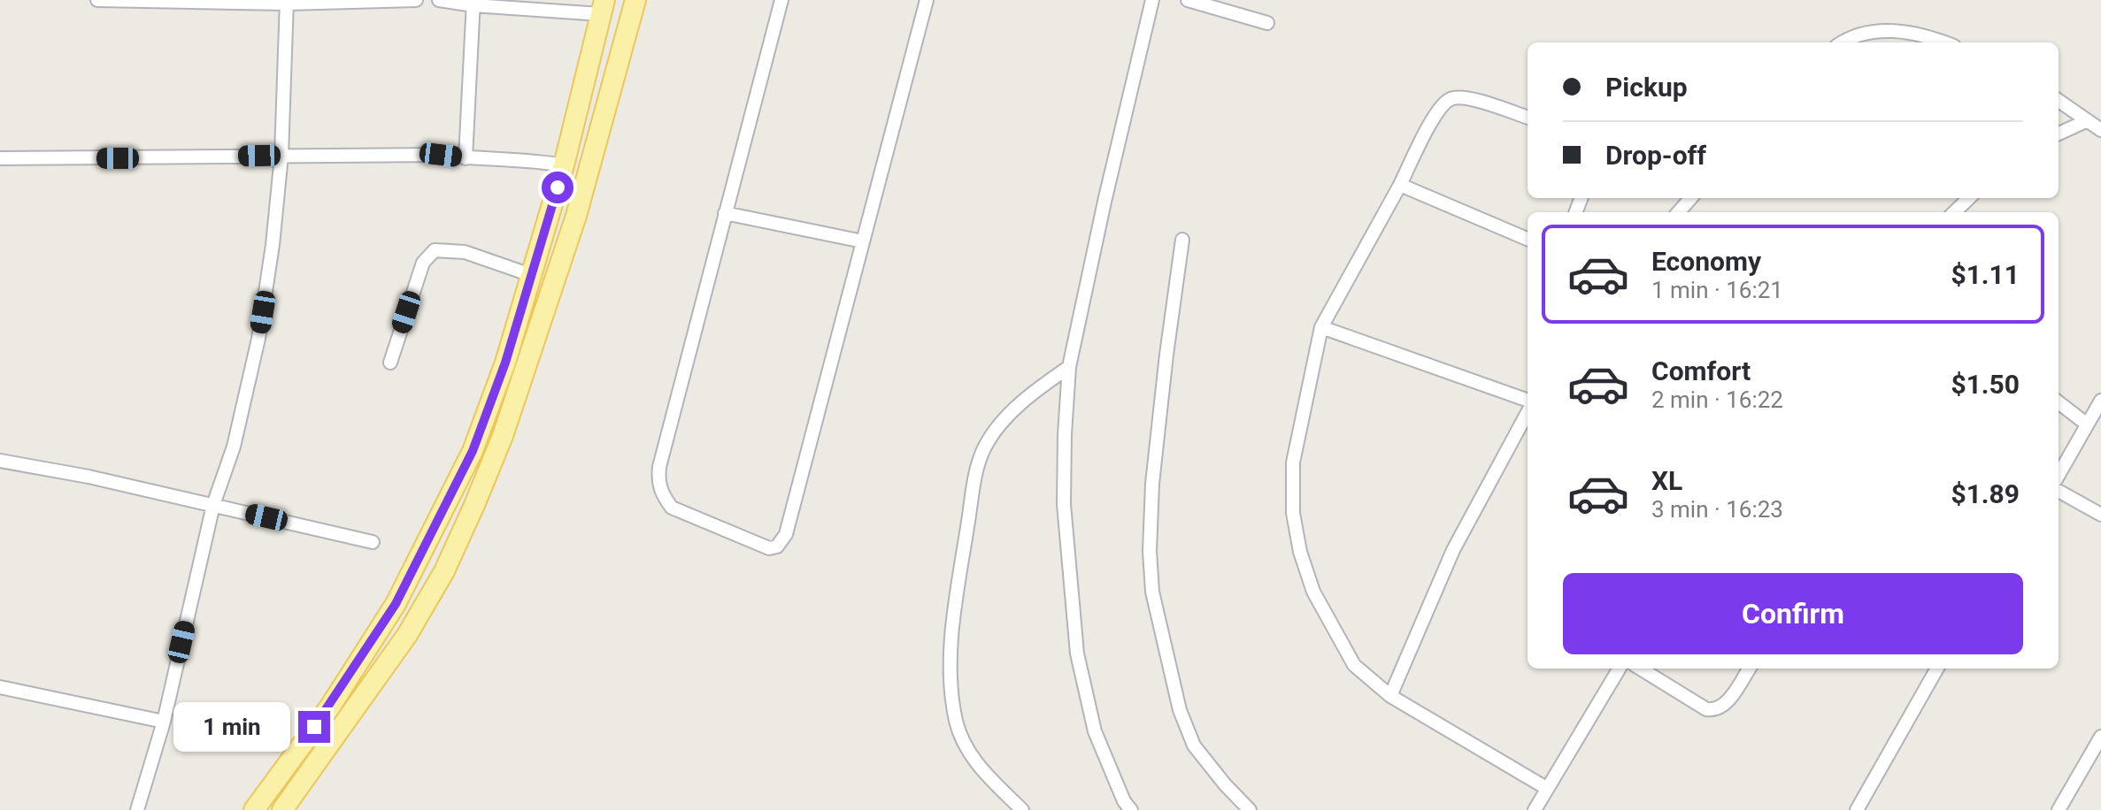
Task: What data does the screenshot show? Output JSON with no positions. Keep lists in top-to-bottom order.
{
  "page": {
    "banner": ["Pickup", "Drop-off"],
    "list": [
      {
        "name": "Economy",
        "note": "1 min · 16:21",
        "value": "$1.11"
      },
      {
        "name": "Comfort",
        "note": "2 min · 16:22",
        "value": "$1.50"
      },
      {
        "name": "XL",
        "note": "3 min · 16:23",
        "value": "$1.89"
      }
    ],
    "buttons": "Confirm",
    "bubble": "1 min"
  }
}
